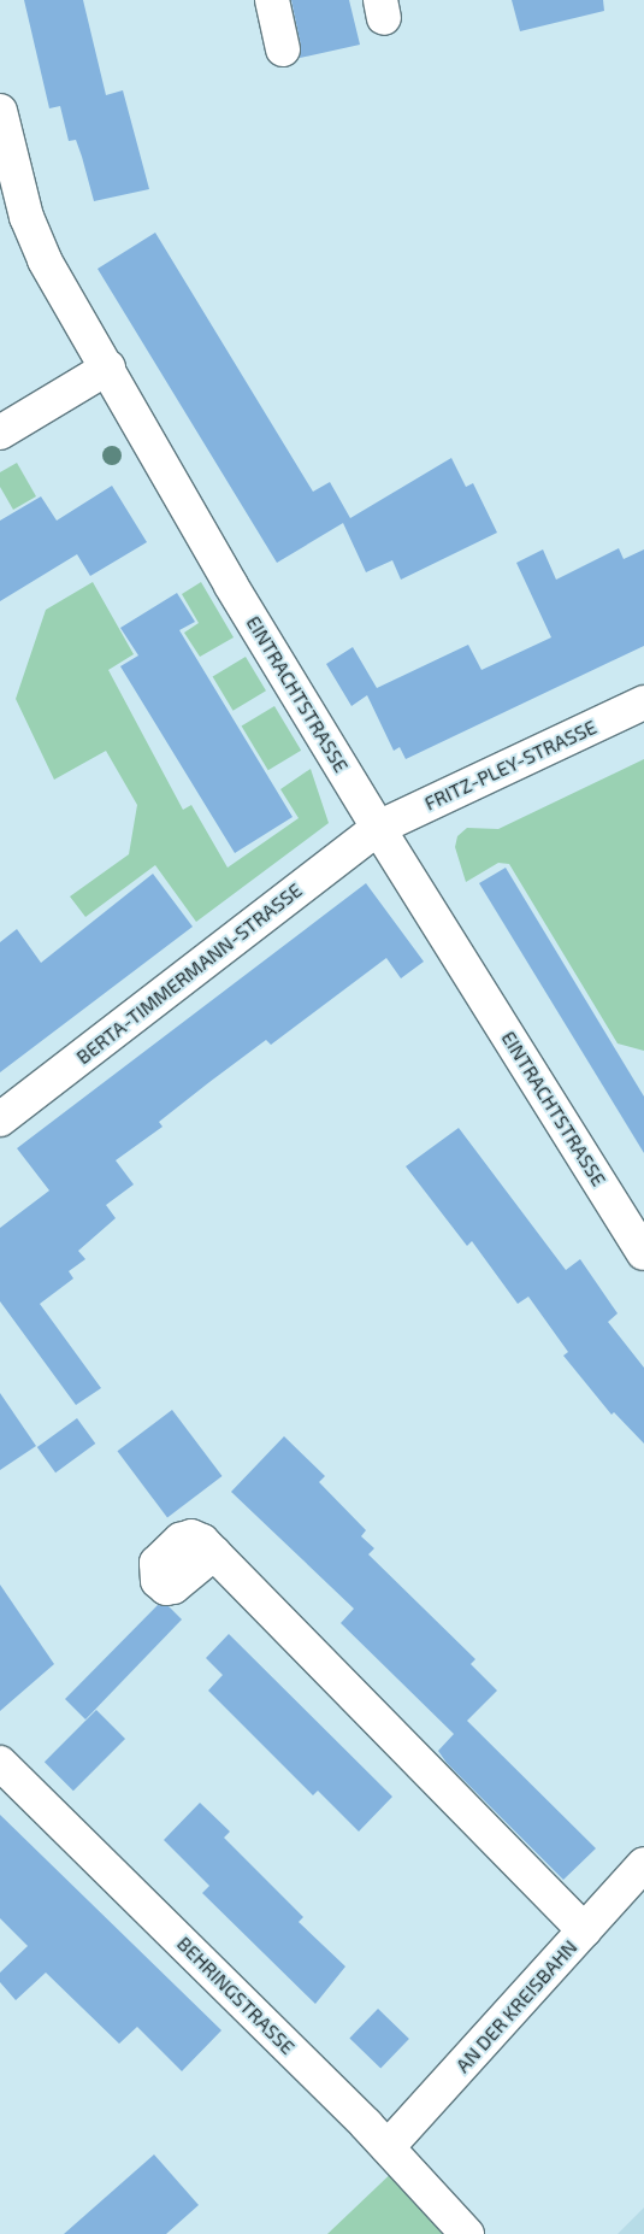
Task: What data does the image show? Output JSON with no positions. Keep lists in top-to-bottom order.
{
  "streets": {
    "street": [
      "EINTRACHTSTRASSE",
      "FRITZ-PLEY-STRASSE",
      "BERTA-TIMMERMANN-STRASSE",
      "BEHRINGSTRASSE",
      "AN DER KREISBAHN"
    ]
  },
  "crossings": [
    ["EINTRACHTSTRASSE", "FRITZ-PLEY-STRASSE"],
    ["EINTRACHTSTRASSE", "BERTA-TIMMERMANN-STRASSE"],
    ["FRITZ-PLEY-STRASSE", "BERTA-TIMMERMANN-STRASSE"],
    ["BEHRINGSTRASSE", "AN DER KREISBAHN"]
  ]
}
